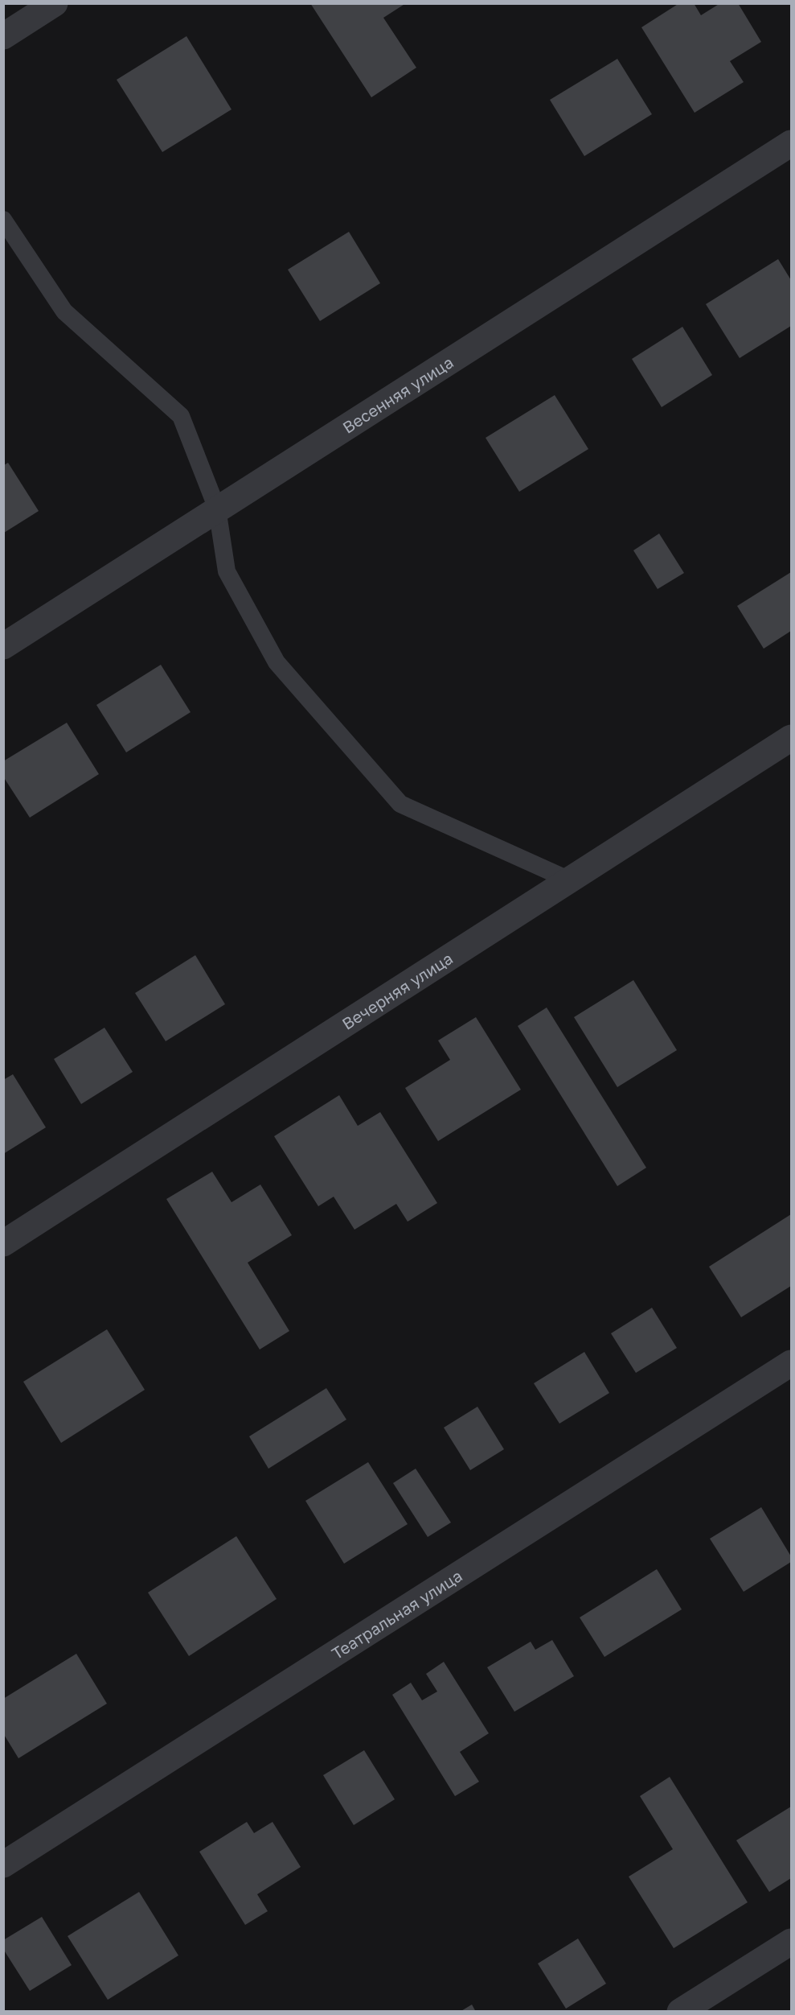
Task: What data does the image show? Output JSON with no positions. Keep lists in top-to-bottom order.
{
  "streets": {
    "street": ["Весенняя улица", "Вечерняя улица", "Театральная улица"]
  }
}
